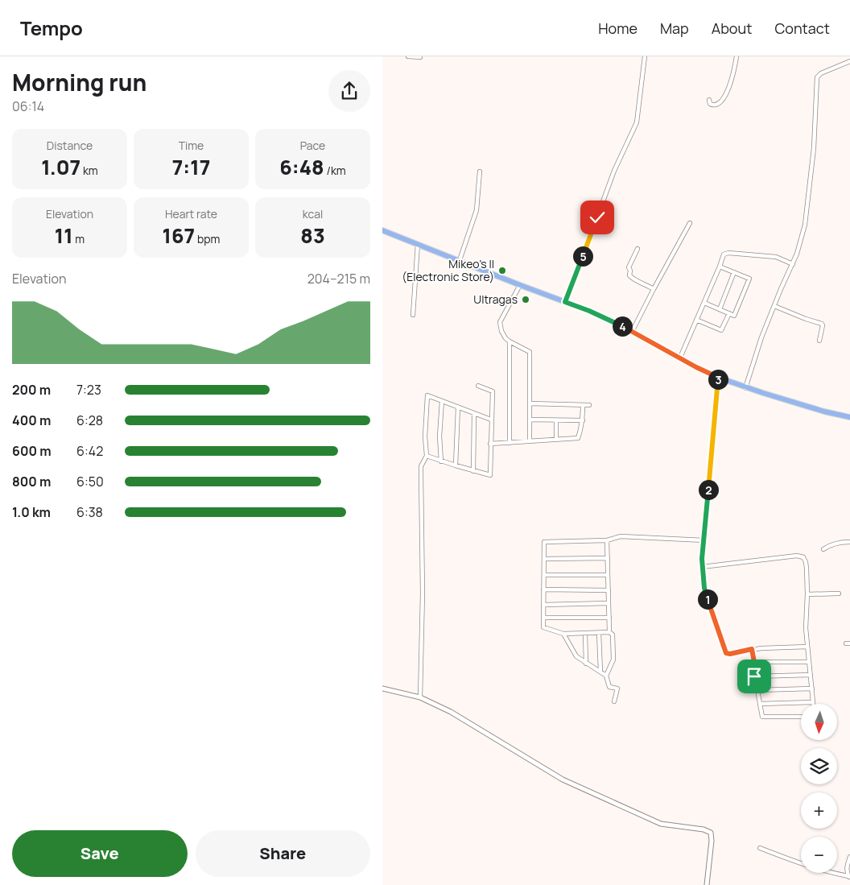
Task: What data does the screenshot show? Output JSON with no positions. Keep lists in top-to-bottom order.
{
  "places": ["Mikeo's II (Electronic Store)", "Ultragas"],
  "north": "bottom",
  "page": {
    "header": "Tempo",
    "nav": [
      "Home",
      "Map",
      "About",
      "Contact"
    ],
    "heading": ["Morning run", "06:14"],
    "stats": [
      ["Distance", "1.07 km"],
      ["Time", "7:17"],
      ["Pace", "6:48 /km"],
      ["Elevation", "11 m"],
      ["Heart rate", "167 bpm"],
      ["kcal", "83"]
    ],
    "pins": [
      "5",
      "4",
      "3",
      "2",
      "1"
    ],
    "chart": ["Elevation", "204–215 m"],
    "list": [
      {
        "name": "200 m",
        "note": "7:23"
      },
      {
        "name": "400 m",
        "note": "6:28"
      },
      {
        "name": "600 m",
        "note": "6:42"
      },
      {
        "name": "800 m",
        "note": "6:50"
      },
      {
        "name": "1.0 km",
        "note": "6:38"
      }
    ],
    "map_buttons": ["+", "−"],
    "buttons": ["Save", "Share"]
  }
}
